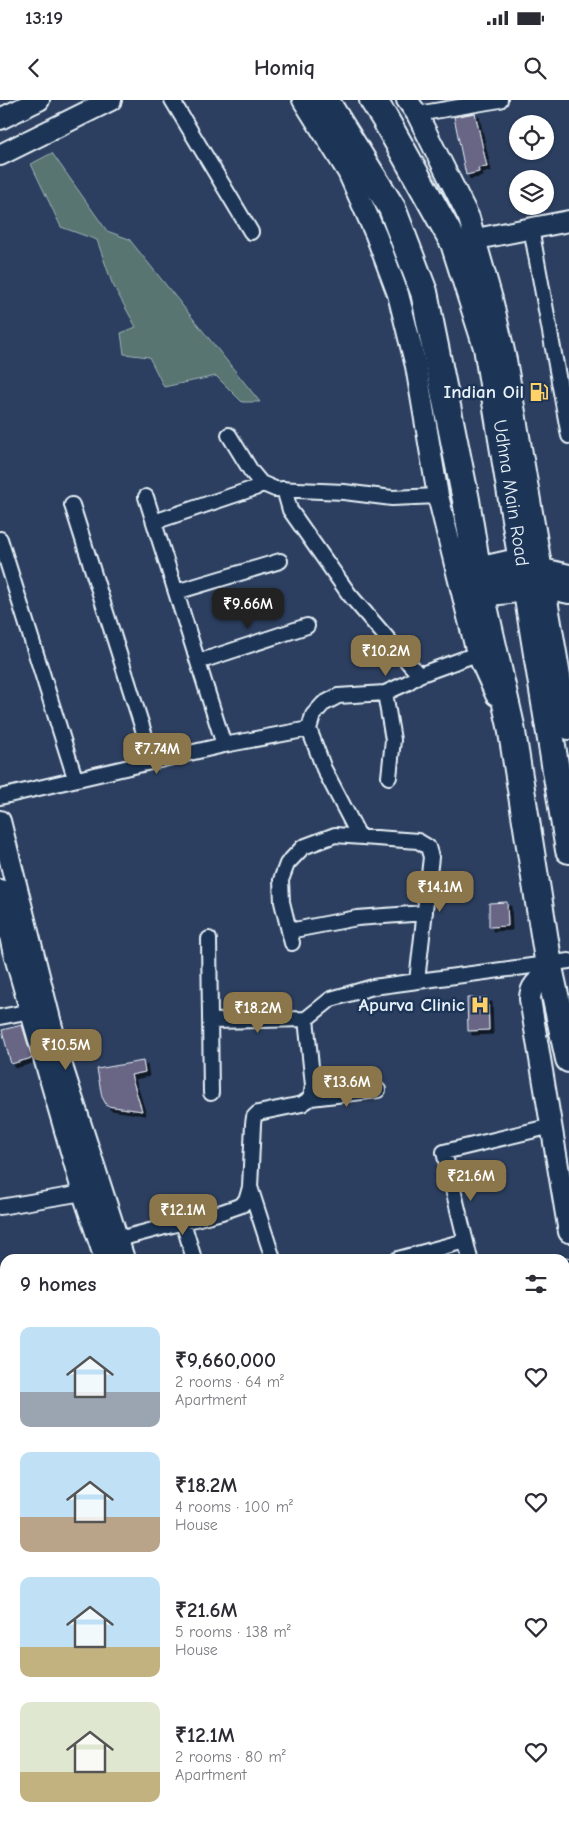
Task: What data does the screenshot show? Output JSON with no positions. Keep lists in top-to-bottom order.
{
  "streets": {
    "highway": ["Udhna Main Road"]
  },
  "places": {
    "fuel station": ["Indian Oil"],
    "hospital": ["Apurva Clinic"]
  },
  "page": {
    "status": "13:19",
    "header": "Homiq",
    "price": [
      "₹9.66M",
      "₹10.2M",
      "₹7.74M",
      "₹14.1M",
      "₹18.2M",
      "₹10.5M",
      "₹13.6M",
      "₹21.6M",
      "₹12.1M"
    ],
    "heading": "9 homes",
    "list": [
      {
        "name": "₹9,660,000",
        "note": "2 rooms · 64 m² · Apartment"
      },
      {
        "name": "₹18.2M",
        "note": "4 rooms · 100 m² · House"
      },
      {
        "name": "₹21.6M",
        "note": "5 rooms · 138 m² · House"
      },
      {
        "name": "₹12.1M",
        "note": "2 rooms · 80 m² · Apartment"
      }
    ]
  }
}
